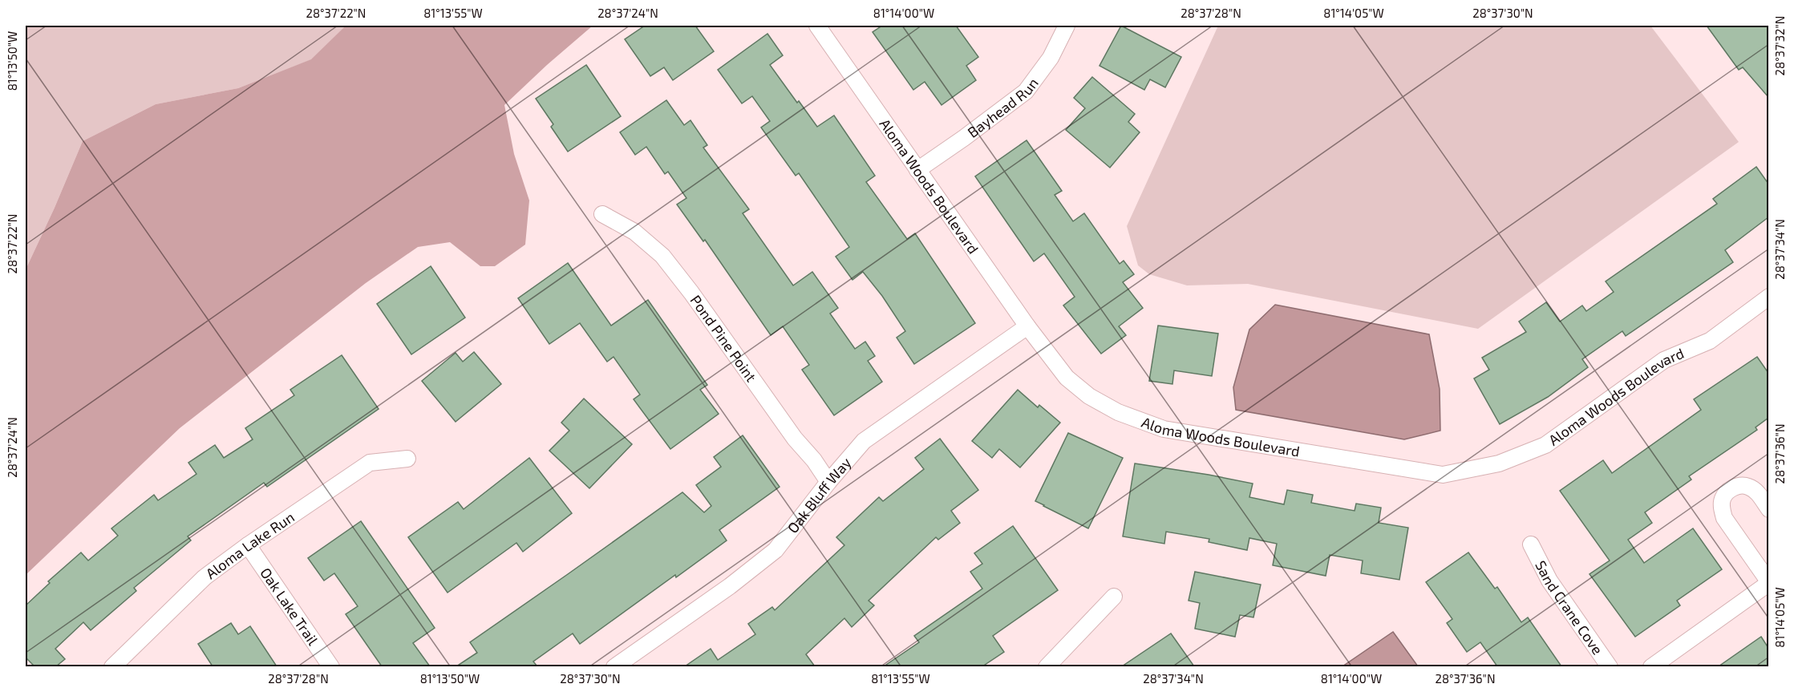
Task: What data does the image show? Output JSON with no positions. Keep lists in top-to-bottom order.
{
  "streets": {
    "street": [
      "Bayhead Run",
      "Aloma Woods Boulevard",
      "Pond Pine Point",
      "Oak Bluff Way",
      "Aloma Lake Run",
      "Oak Lake Trail",
      "Sand Crane Cove"
    ]
  },
  "crossings": [
    ["Bayhead Run", "Aloma Woods Boulevard"],
    ["Aloma Woods Boulevard", "Oak Bluff Way"],
    ["Pond Pine Point", "Oak Bluff Way"],
    ["Aloma Lake Run", "Oak Lake Trail"]
  ],
  "coordinates": [
    "28°37'22\"N",
    "81°13'55\"W",
    "28°37'24\"N",
    "81°14'00\"W",
    "28°37'28\"N",
    "81°14'05\"W",
    "28°37'30\"N",
    "28°37'32\"N",
    "81°13'50\"W",
    "28°37'34\"N",
    "28°37'36\"N"
  ]
}
